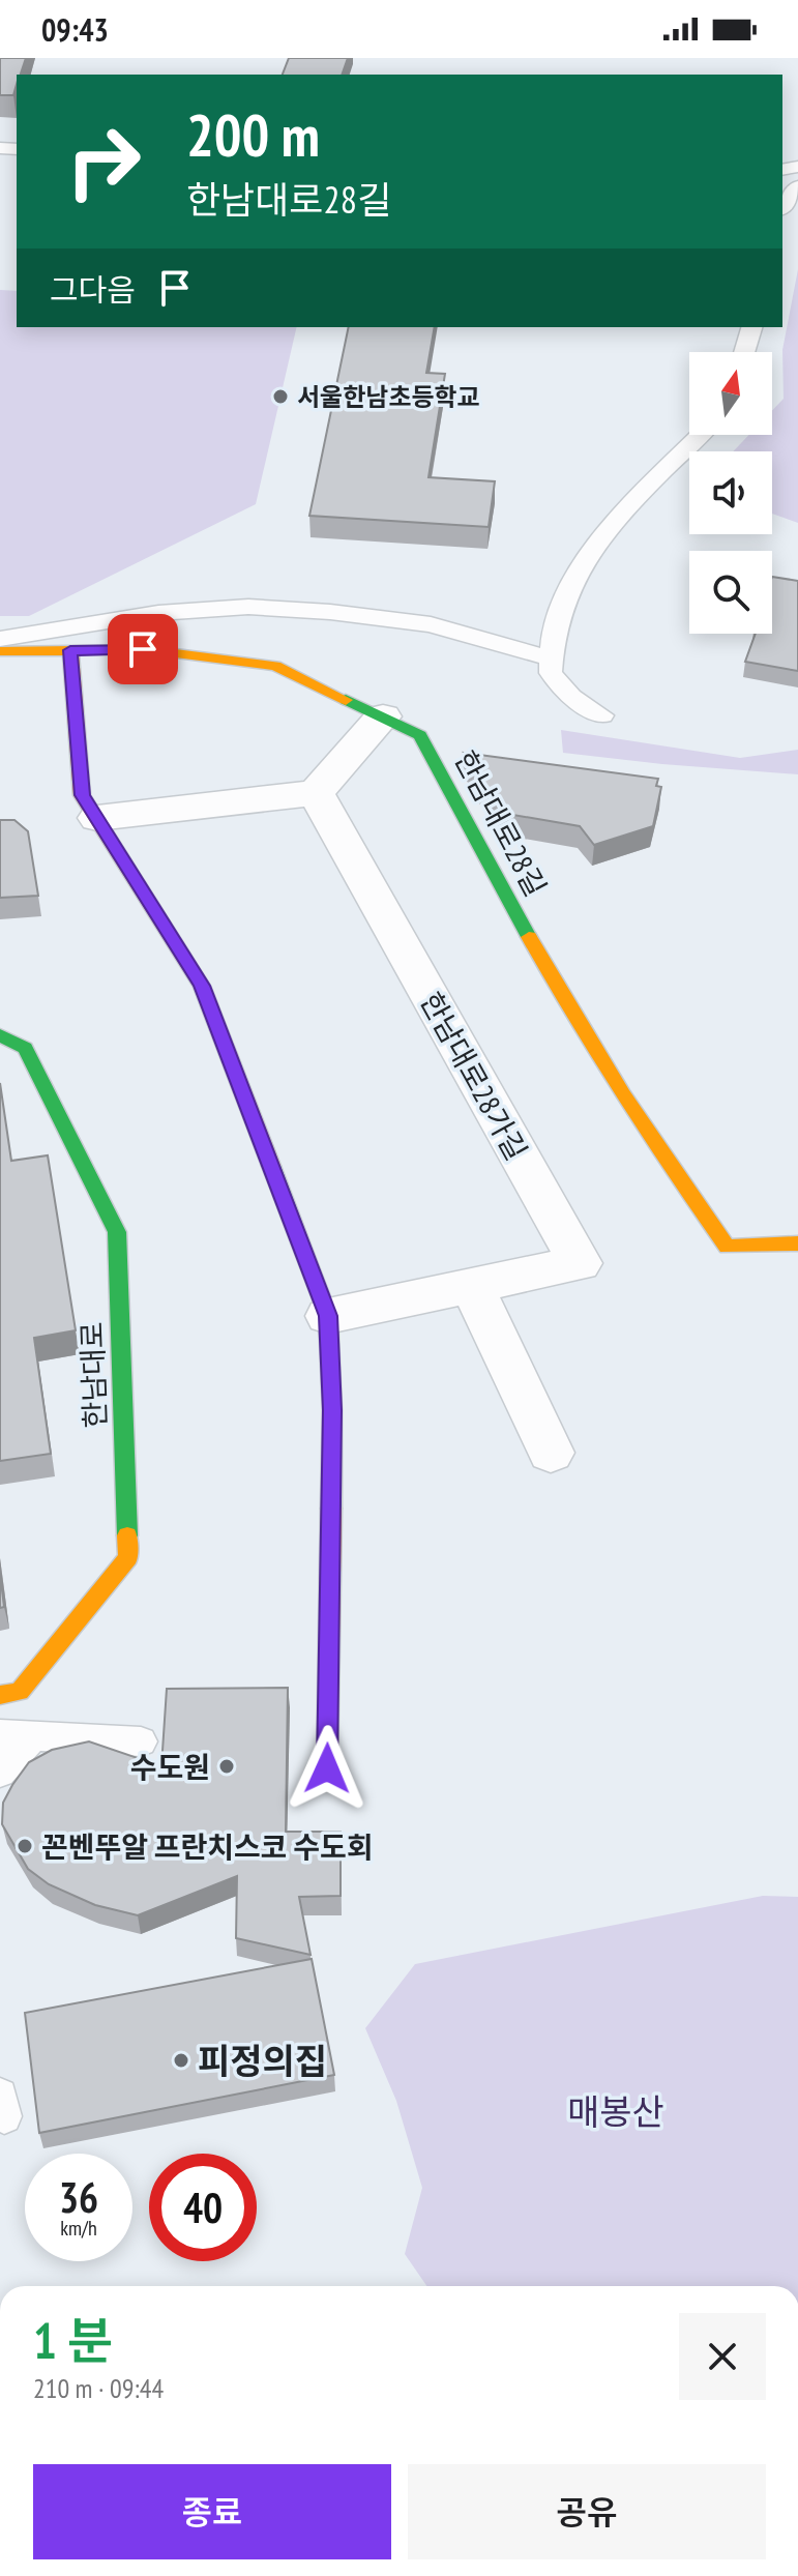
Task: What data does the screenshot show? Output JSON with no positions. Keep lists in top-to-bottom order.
{
  "streets": {
    "street": ["한남대로28길", "한남대로28가길", "한남대로"]
  },
  "parks": ["매봉산"],
  "places": [
    "서울한남초등학교",
    "수도원",
    "꼰벤뚜알 프란치스코 수도회",
    "피정의집"
  ],
  "north": "top",
  "page": {
    "status": "09:43",
    "turn": ["200 m", "한남대로28길"],
    "then": "그다음",
    "speed": "36 km/h",
    "limit": "40",
    "heading": ["1 분", "210 m · 09:44"],
    "buttons": ["종료", "공유"]
  }
}
